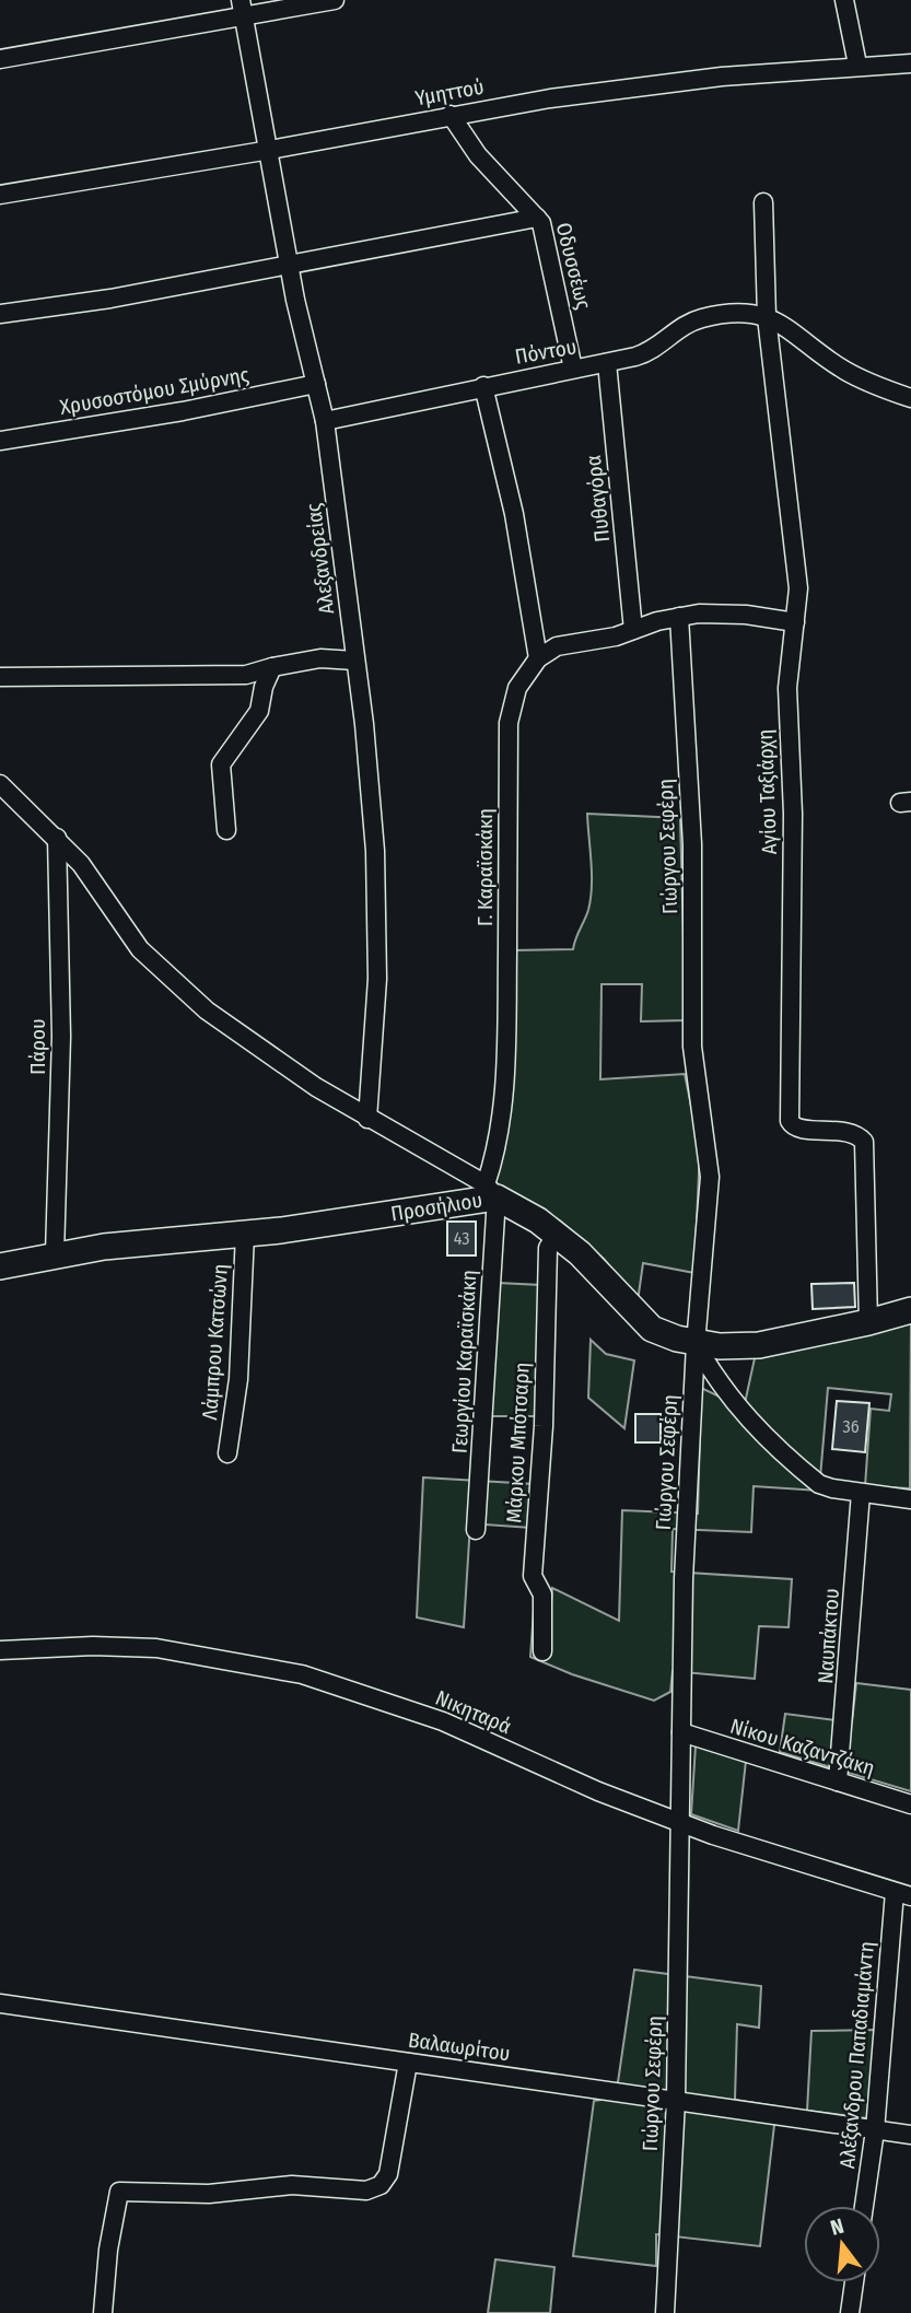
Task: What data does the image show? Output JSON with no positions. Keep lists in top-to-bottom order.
{
  "streets": {
    "street": [
      "Υμηττού",
      "Οδυσσέως",
      "Πόντου",
      "Χρυσοστόμου Σμύρνης",
      "Πυθαγόρα",
      "Αλεξανδρείας",
      "Αγίου Ταξιάρχη",
      "Γιώργου Σεφέρη",
      "Γ. Καραϊσκάκη",
      "Πάρου",
      "Προσήλιου",
      "Λάμπρου Κατσώνη",
      "Γεωργίου Καραϊσκάκη",
      "Μάρκου Μπότσαρη",
      "Ναυπάκτου",
      "Νικηταρά",
      "Νίκου Καζαντζάκη",
      "Βαλαωρίτου",
      "Αλέξανδρου Παπαδιαμάντη"
    ]
  },
  "crossings": [
    ["Υμηττού", "Οδυσσέως"],
    ["Υμηττού", "Αλεξανδρείας"],
    ["Οδυσσέως", "Πόντου"],
    ["Πόντου", "Πυθαγόρα"],
    ["Πόντου", "Αλεξανδρείας"],
    ["Πόντου", "Αγίου Ταξιάρχη"],
    ["Χρυσοστόμου Σμύρνης", "Αλεξανδρείας"],
    ["Αγίου Ταξιάρχη", "Προσήλιου"],
    ["Γιώργου Σεφέρη", "Προσήλιου"],
    ["Γιώργου Σεφέρη", "Νικηταρά"],
    ["Γιώργου Σεφέρη", "Νίκου Καζαντζάκη"],
    ["Γιώργου Σεφέρη", "Βαλαωρίτου"],
    ["Γ. Καραϊσκάκη", "Προσήλιου"],
    ["Γ. Καραϊσκάκη", "Γεωργίου Καραϊσκάκη"],
    ["Πάρου", "Προσήλιου"],
    ["Προσήλιου", "Λάμπρου Κατσώνη"],
    ["Προσήλιου", "Γεωργίου Καραϊσκάκη"],
    ["Προσήλιου", "Μάρκου Μπότσαρη"],
    ["Ναυπάκτου", "Νίκου Καζαντζάκη"],
    ["Νικηταρά", "Αλέξανδρου Παπαδιαμάντη"],
    ["Βαλαωρίτου", "Αλέξανδρου Παπαδιαμάντη"]
  ],
  "house_numbers": ["43", "36"],
  "north": "top"
}
